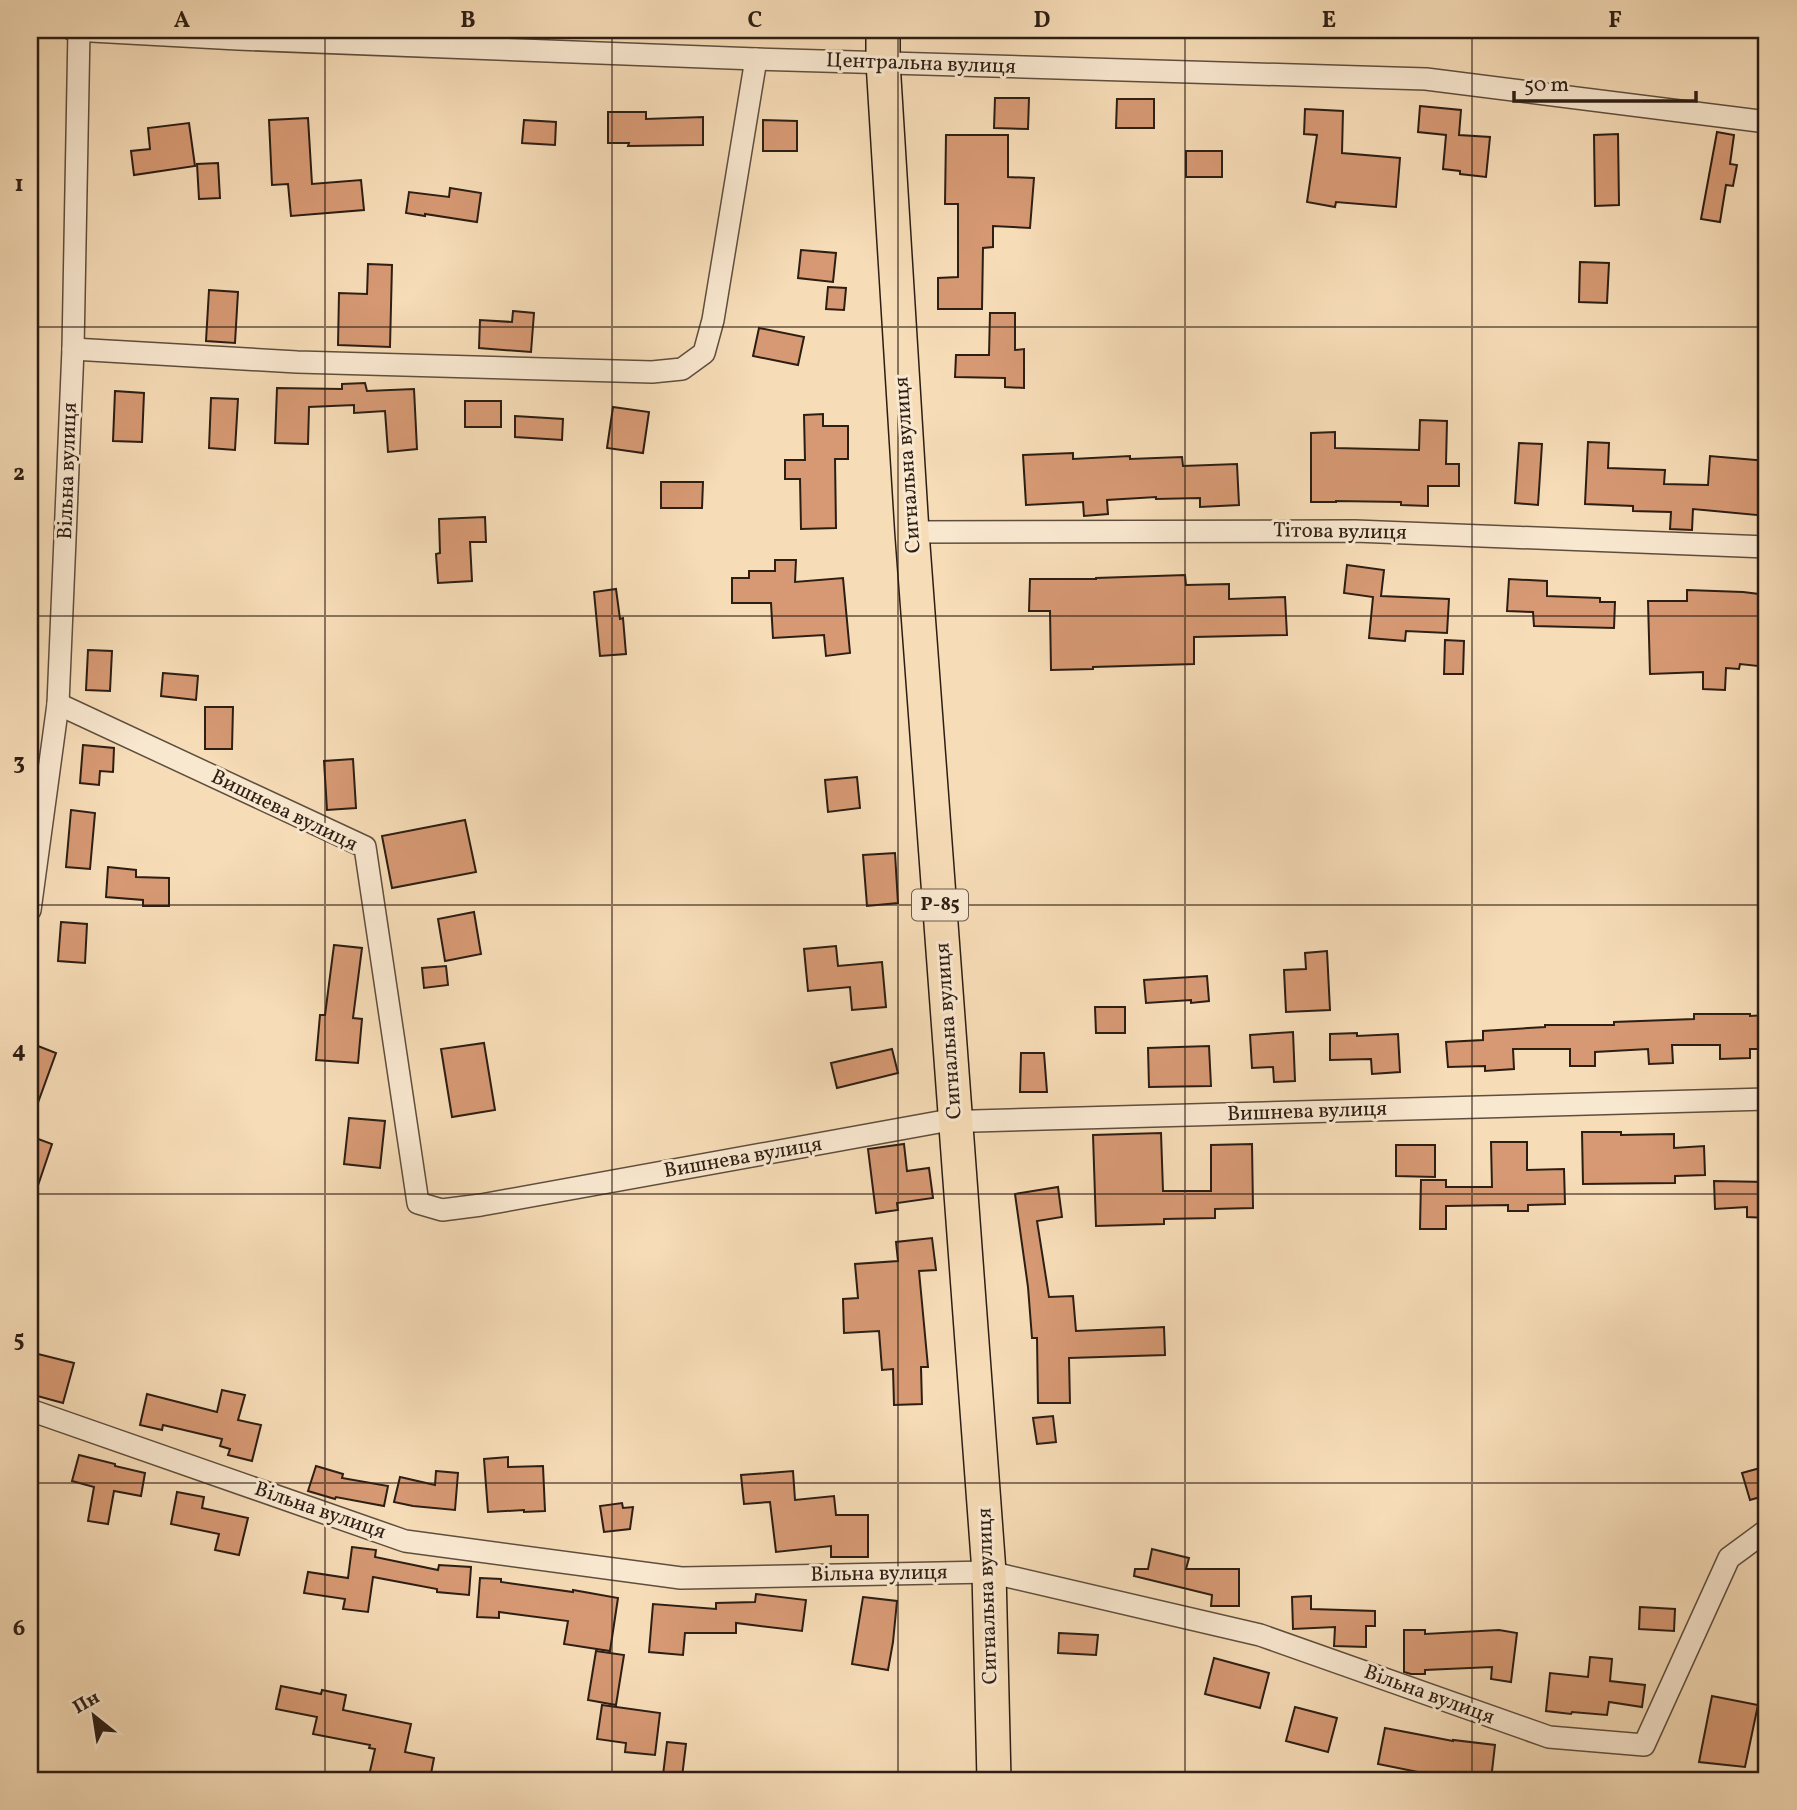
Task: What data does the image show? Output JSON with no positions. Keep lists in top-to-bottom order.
{
  "streets": {
    "main road": ["Сигнальна вулиця", "Р-85"],
    "street": [
      "Центральна вулиця",
      "Вільна вулиця",
      "Тітова вулиця",
      "Вишнева вулиця"
    ]
  },
  "crossings": [
    ["Центральна вулиця", "Сигнальна вулиця"],
    ["Центральна вулиця", "Вільна вулиця"],
    ["Сигнальна вулиця", "Вільна вулиця"],
    ["Сигнальна вулиця", "Тітова вулиця"],
    ["Сигнальна вулиця", "Вишнева вулиця"],
    ["Вільна вулиця", "Вишнева вулиця"]
  ],
  "scale_bar": "50 m",
  "north": "top left",
  "grid": {
    "columns": [
      "A",
      "B",
      "C",
      "D",
      "E",
      "F"
    ],
    "rows": [
      "1",
      "2",
      "3",
      "4",
      "5",
      "6"
    ]
  }
}
